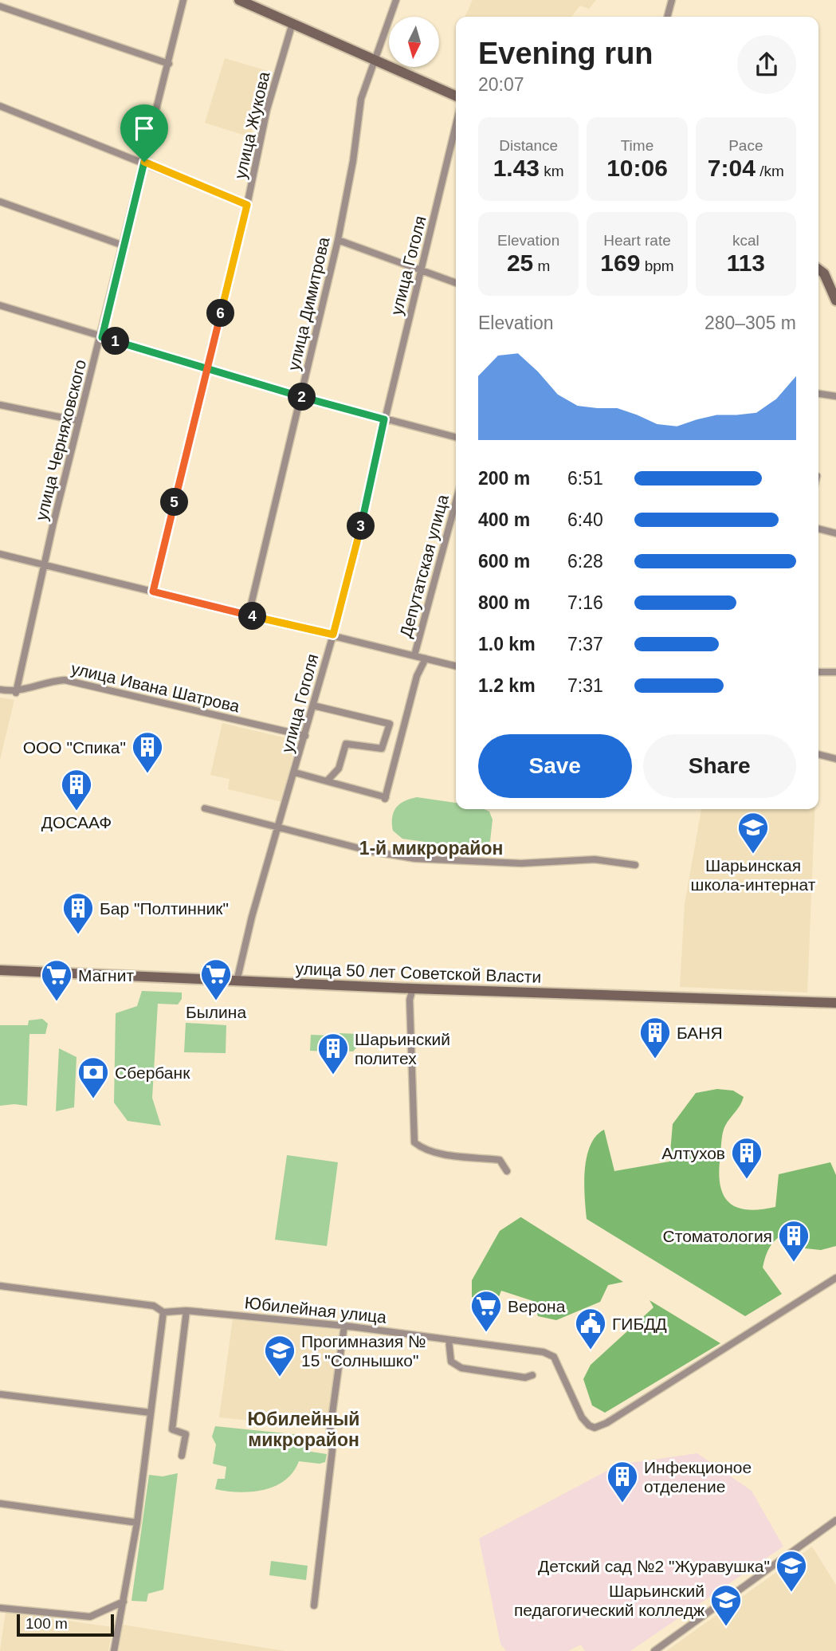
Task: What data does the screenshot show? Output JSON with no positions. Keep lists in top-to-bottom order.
{
  "streets": {
    "street": [
      "улица Жукова",
      "улица Гоголя",
      "улица Димитрова",
      "улица Черняховского",
      "Депутатская улица",
      "улица Ивана Шатрова",
      "улица 50 лет Советской Власти",
      "Юбилейная улица"
    ]
  },
  "crossings": [
    ["улица Гоголя", "улица Ивана Шатрова"],
    ["улица Гоголя", "улица 50 лет Советской Власти"],
    ["улица Черняховского", "улица Ивана Шатрова"]
  ],
  "districts": ["1-й микрорайон", "Юбилейный микрорайон"],
  "places": {
    "building": [
      "ООО \"Спика\"",
      "ДОСААФ",
      "Бар \"Полтинник\"",
      "БАНЯ",
      "Шарьинский политех",
      "Алтухов",
      "Стоматология",
      "Инфекционое отделение"
    ],
    "school or university": [
      "Шарьинская школа-интернат",
      "Прогимназия № 15 \"Солнышко\"",
      "Детский сад №2 \"Журавушка\"",
      "Шарьинский педагогический колледж"
    ],
    "supermarket": ["Былина", "Магнит", "Верона"],
    "bank": ["Сбербанк"],
    "public building": ["ГИБДД"]
  },
  "scale_bar": "100 m",
  "north": "bottom",
  "page": {
    "heading": ["Evening run", "20:07"],
    "stats": [
      ["Distance", "1.43 km"],
      ["Time", "10:06"],
      ["Pace", "7:04 /km"],
      ["Elevation", "25 m"],
      ["Heart rate", "169 bpm"],
      ["kcal", "113"]
    ],
    "pins": [
      "6",
      "1",
      "2",
      "5",
      "3",
      "4"
    ],
    "chart": ["Elevation", "280–305 m"],
    "list": [
      {
        "name": "200 m",
        "note": "6:51"
      },
      {
        "name": "400 m",
        "note": "6:40"
      },
      {
        "name": "600 m",
        "note": "6:28"
      },
      {
        "name": "800 m",
        "note": "7:16"
      },
      {
        "name": "1.0 km",
        "note": "7:37"
      },
      {
        "name": "1.2 km",
        "note": "7:31"
      }
    ],
    "buttons": ["Save", "Share"],
    "scale": "100 m"
  }
}
